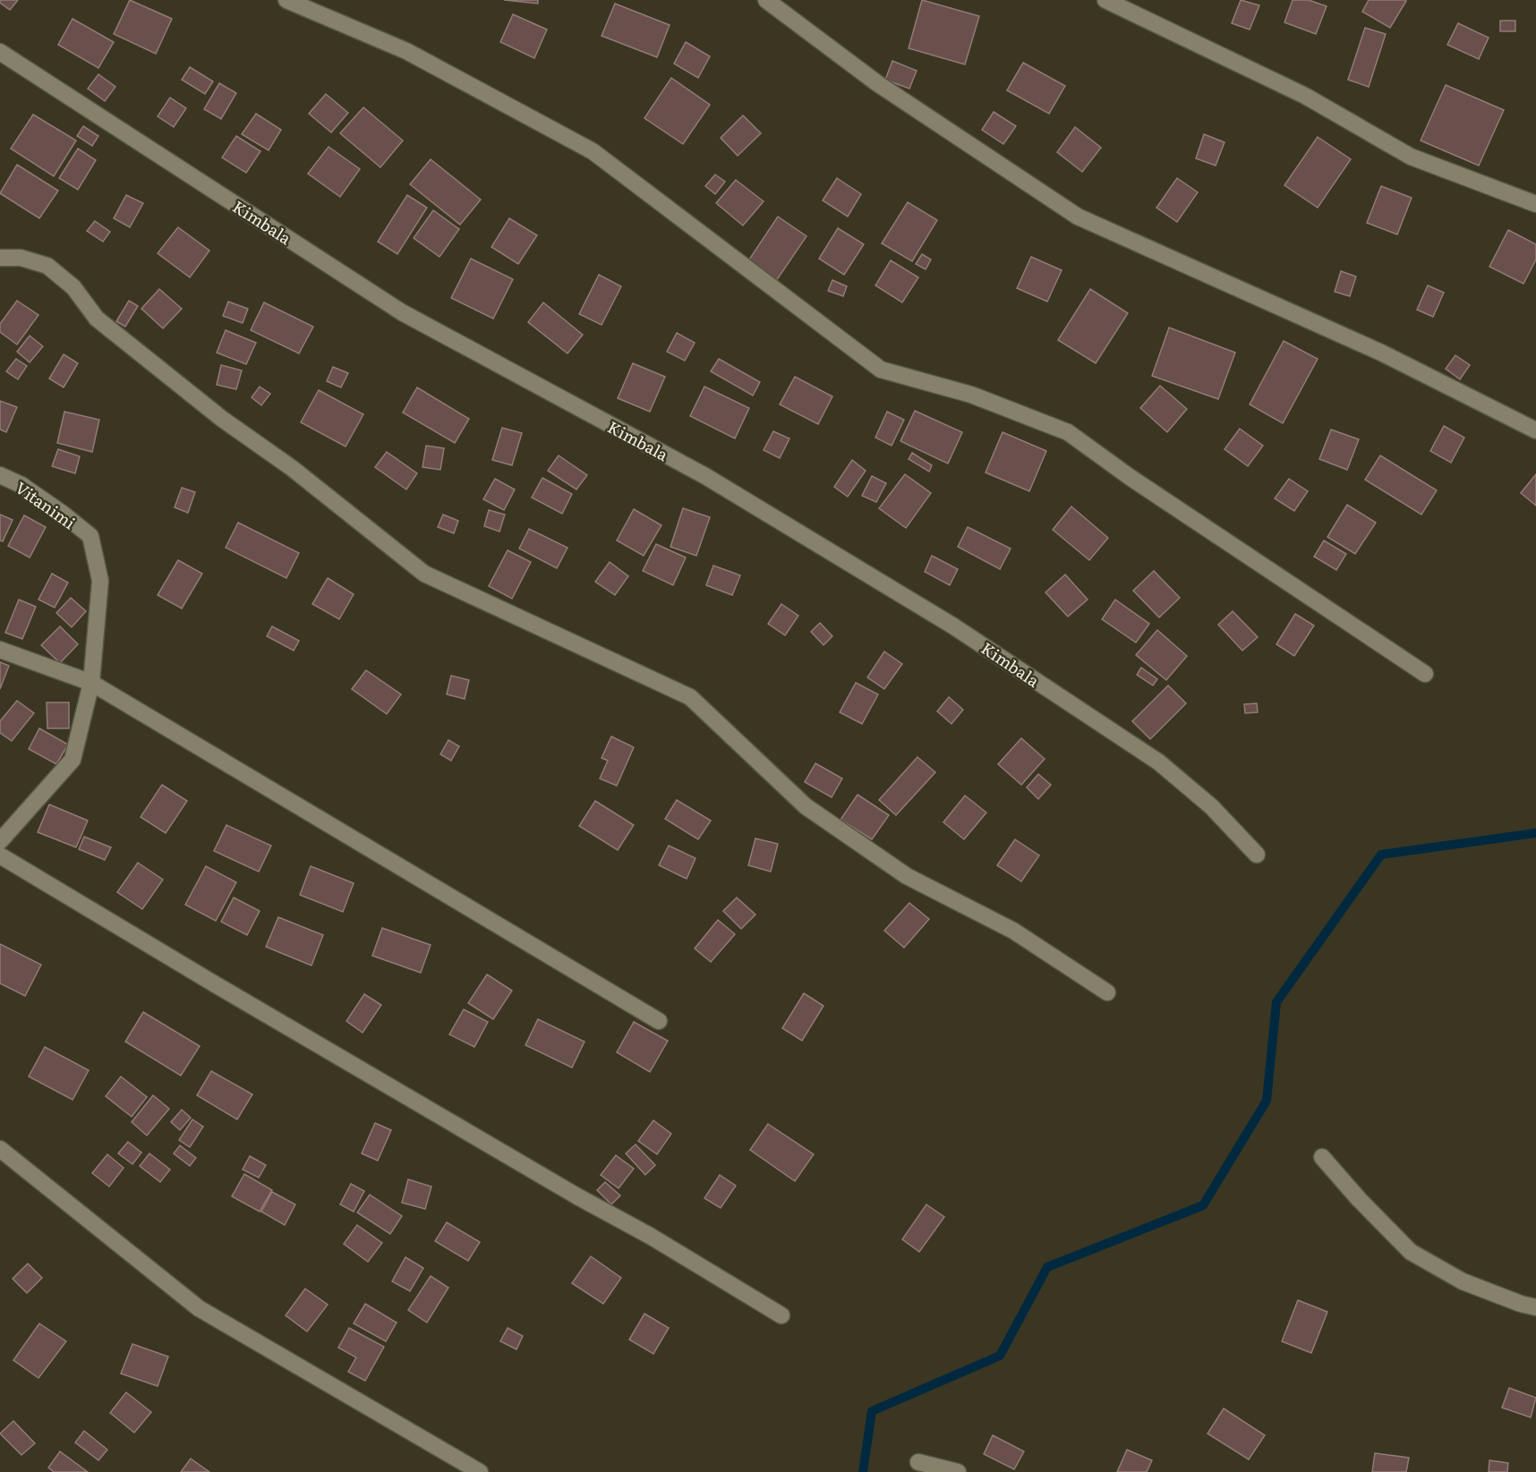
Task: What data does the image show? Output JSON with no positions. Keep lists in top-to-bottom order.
{
  "streets": {
    "street": ["Kimbala", "Vitanimi"]
  }
}
